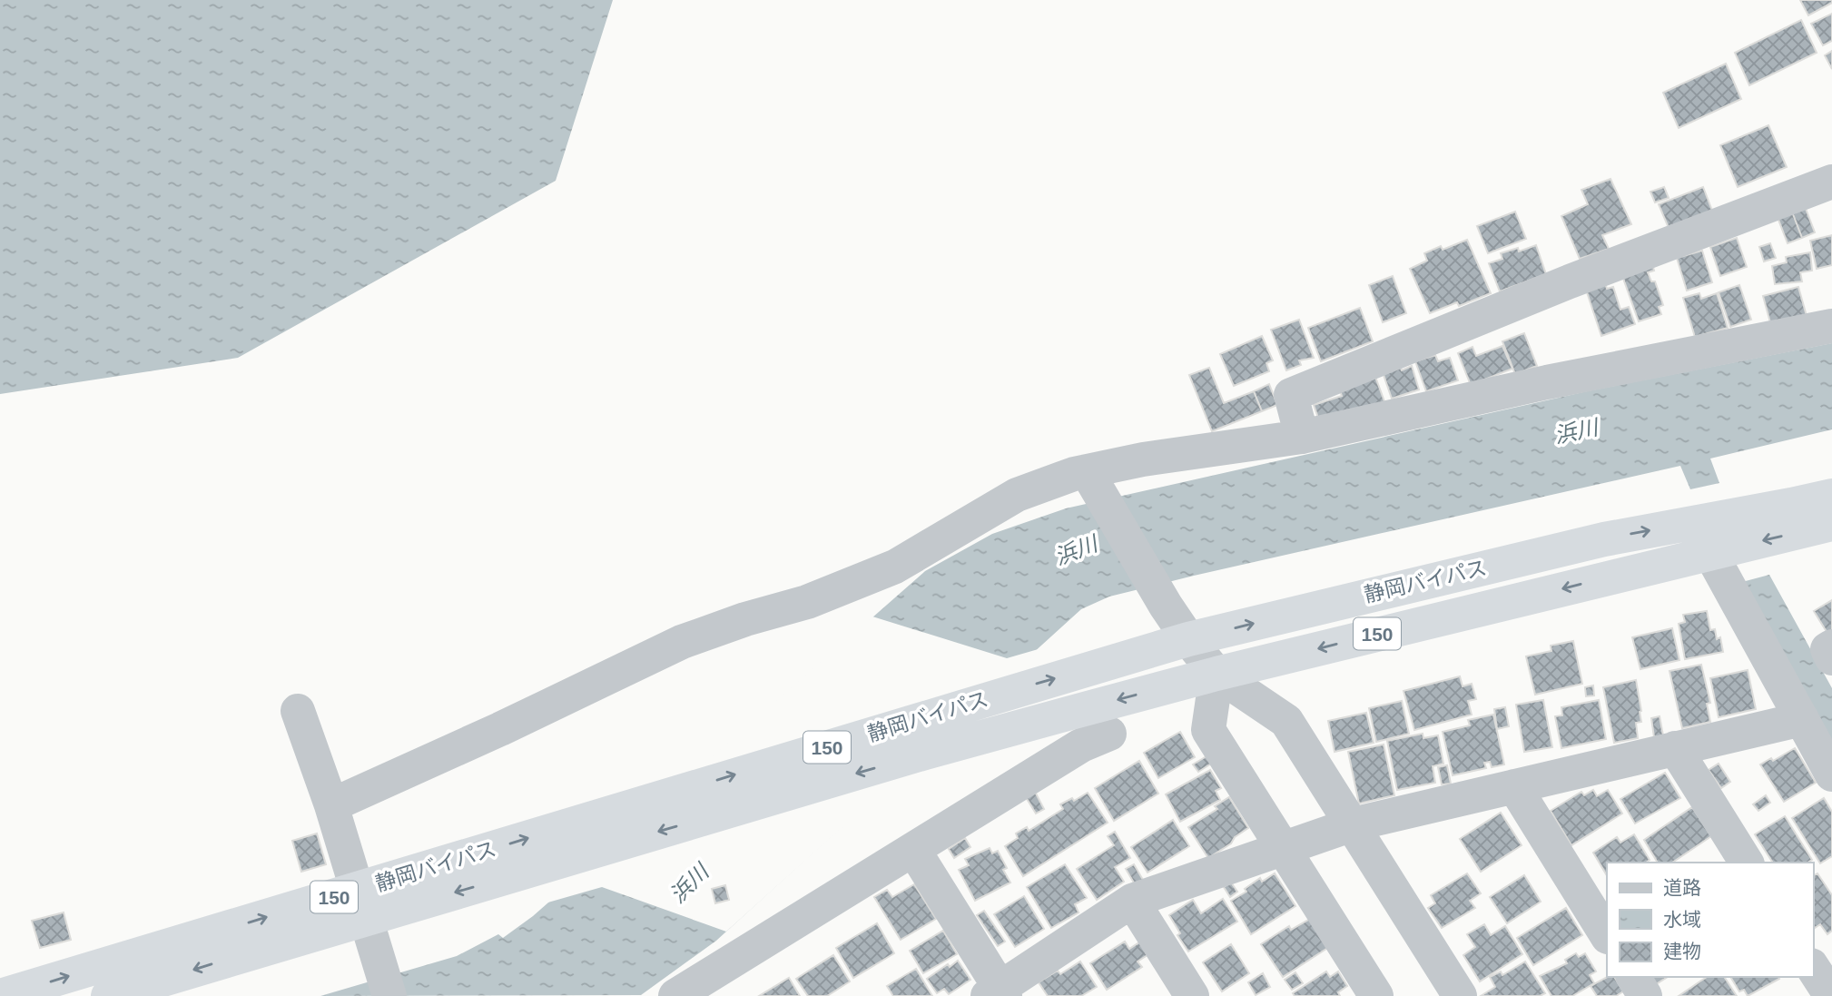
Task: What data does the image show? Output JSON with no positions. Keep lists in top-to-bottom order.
{
  "streets": {
    "highway": ["静岡バイパス", "150"]
  },
  "water": ["浜川"],
  "legend": ["道路", "水域", "建物"]
}
